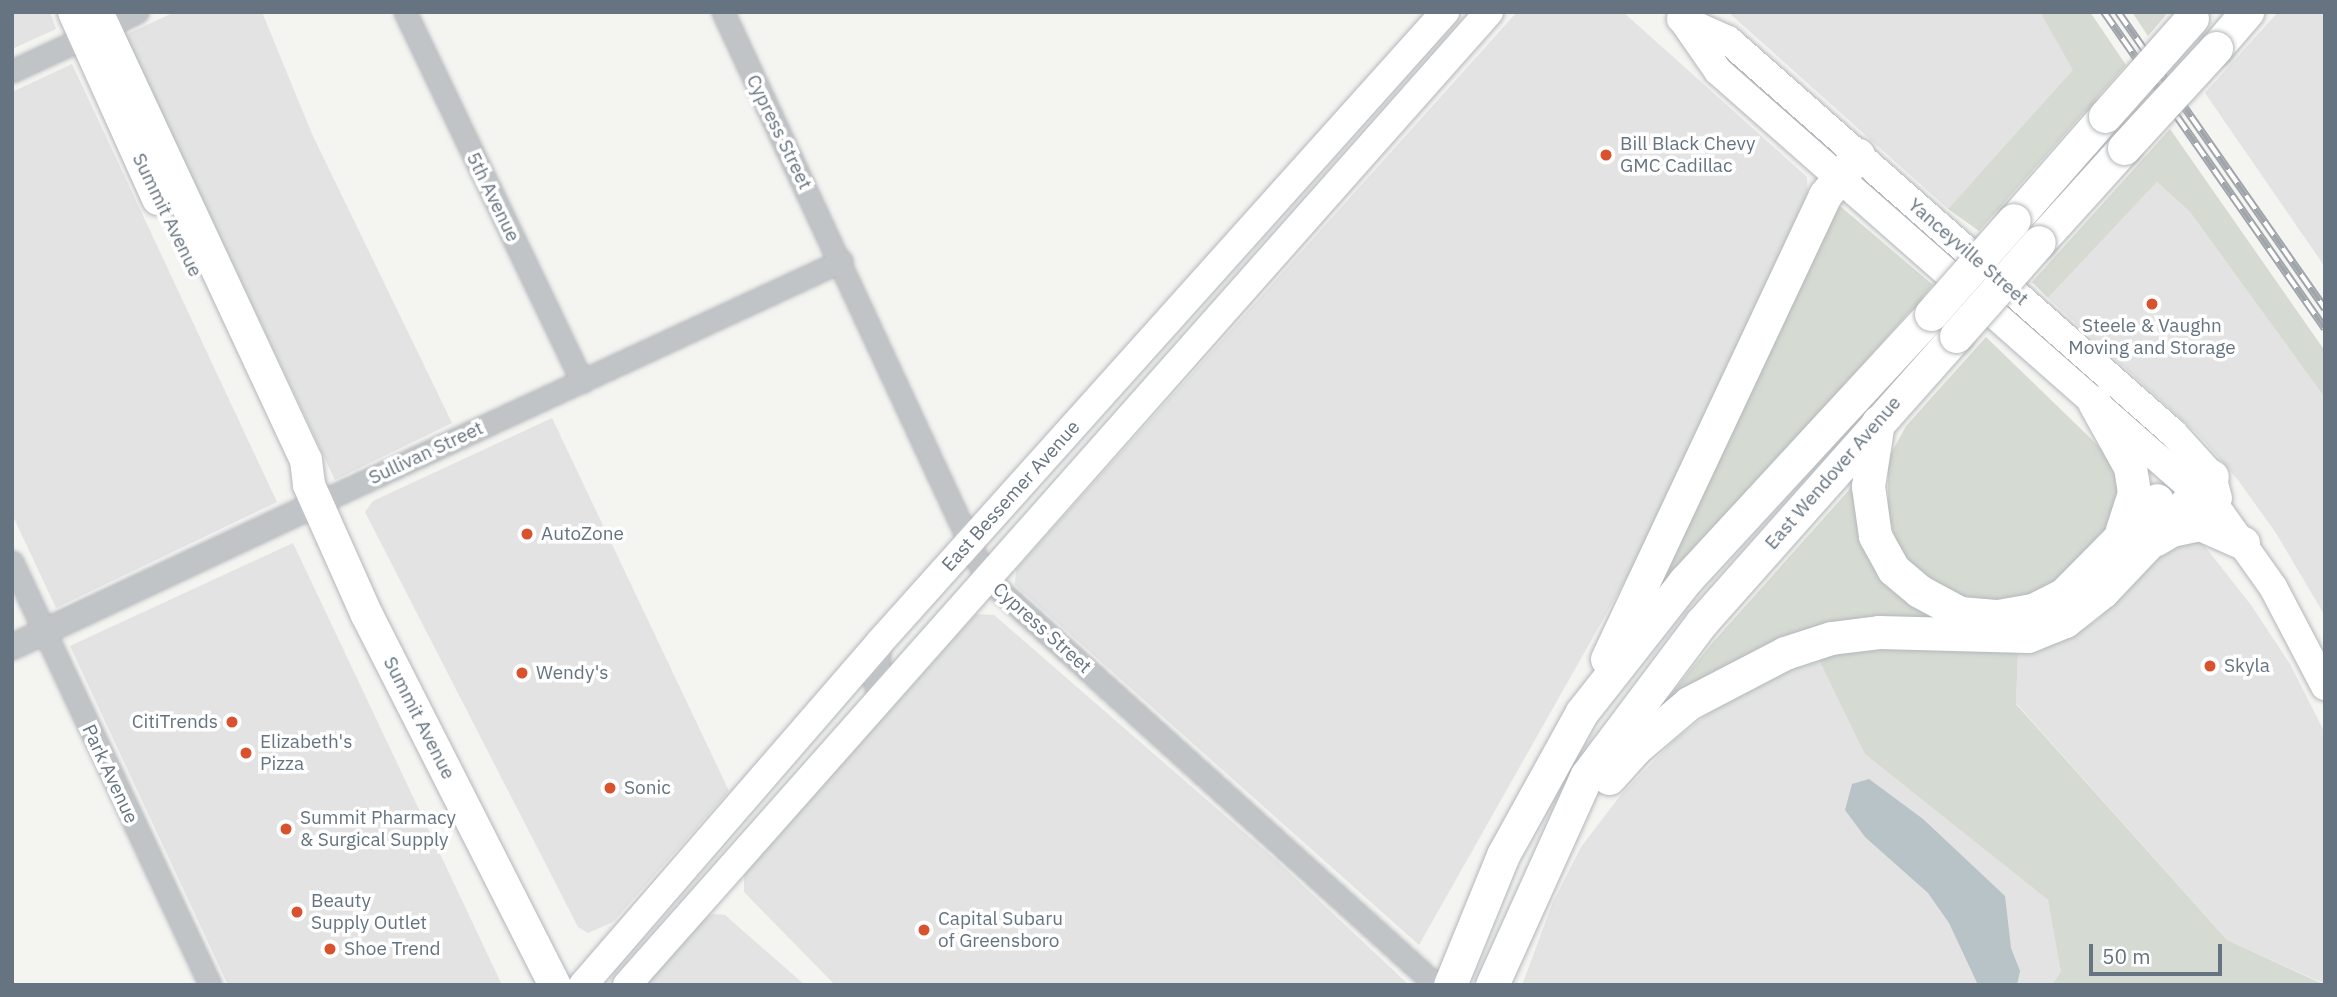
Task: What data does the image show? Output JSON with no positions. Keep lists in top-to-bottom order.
{
  "streets": {
    "highway": ["East Wendover Avenue"],
    "main road": ["Summit Avenue", "Yanceyville Street", "East Bessemer Avenue"],
    "street": [
      "Cypress Street",
      "5th Avenue",
      "Sullivan Street",
      "Park Avenue"
    ]
  },
  "crossings": [
    ["Cypress Street", "Sullivan Street"],
    ["Cypress Street", "East Bessemer Avenue"],
    ["5th Avenue", "Sullivan Street"],
    ["Summit Avenue", "Sullivan Street"],
    ["Sullivan Street", "Park Avenue"]
  ],
  "places": [
    "Bill Black Chevy GMC Cadillac",
    "Steele & Vaughn Moving and Storage",
    "AutoZone",
    "Skyla",
    "Wendy's",
    "CitiTrends",
    "Elizabeth's Pizza",
    "Sonic",
    "Summit Pharmacy & Surgical Supply",
    "Beauty Supply Outlet",
    "Capital Subaru of Greensboro",
    "Shoe Trend"
  ],
  "scale_bar": "50 m"
}
